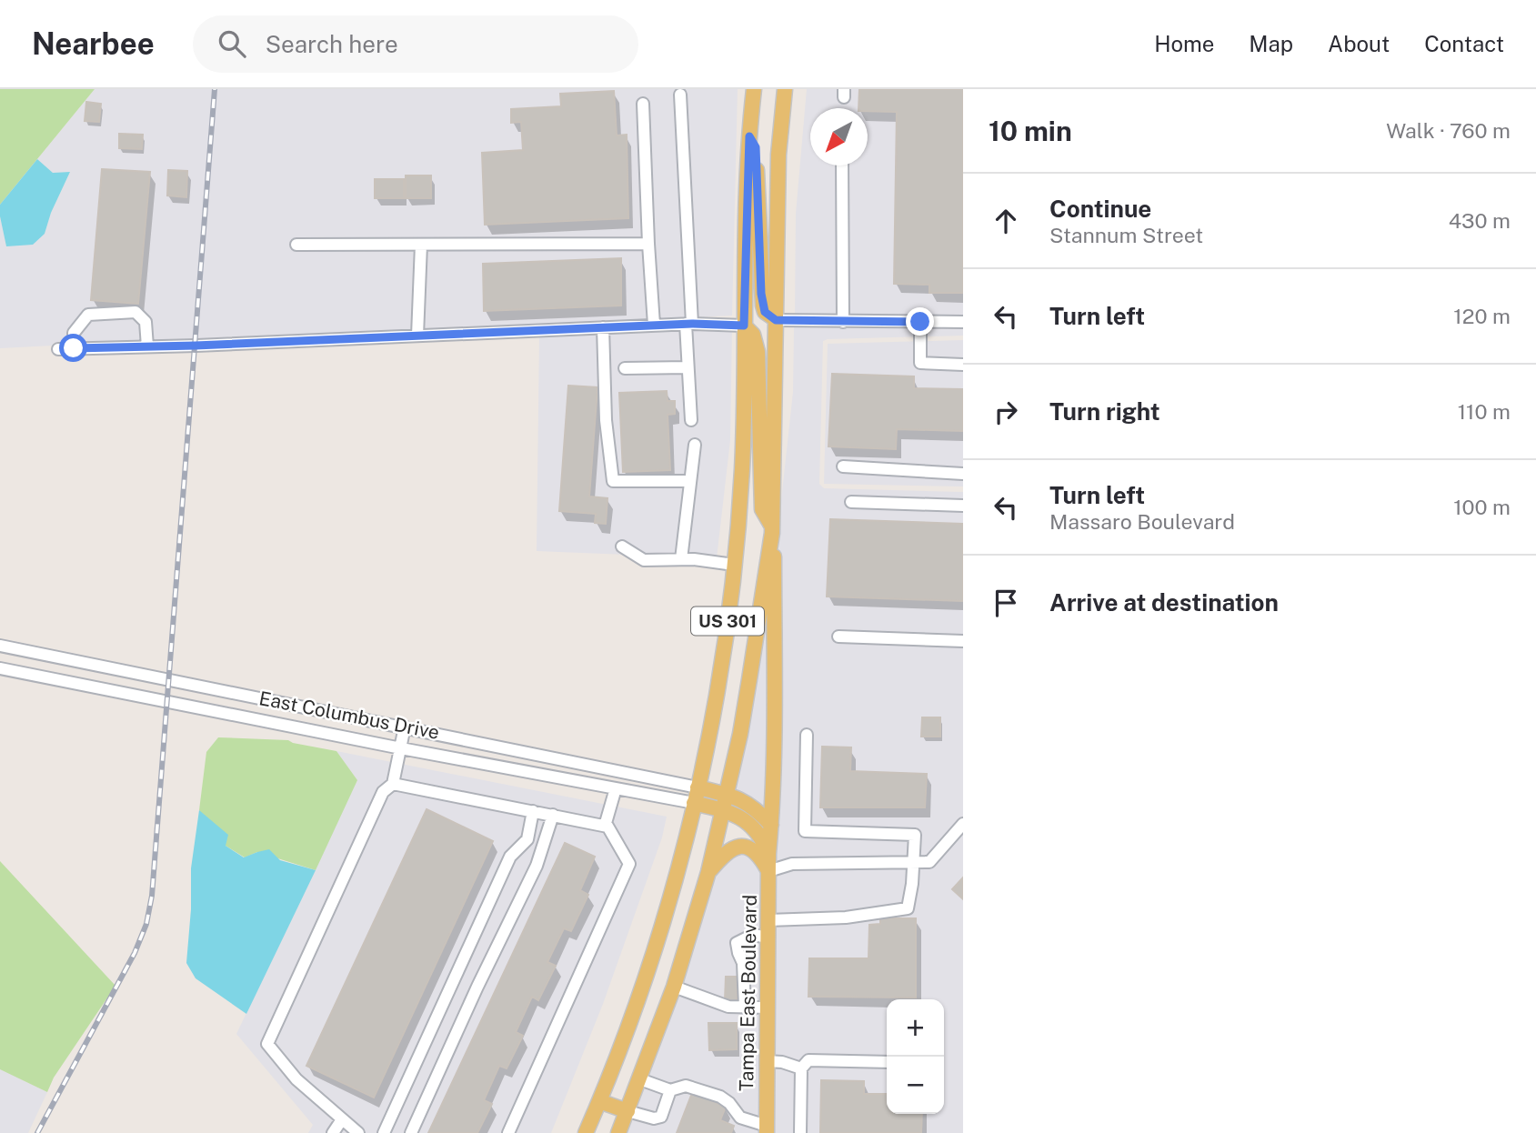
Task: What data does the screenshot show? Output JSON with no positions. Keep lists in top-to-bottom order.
{
  "streets": {
    "main road": ["US 301", "Tampa East Boulevard"],
    "street": ["East Columbus Drive"]
  },
  "crossings": [
    ["US 301", "East Columbus Drive"],
    ["US 301", "Tampa East Boulevard"]
  ],
  "north": "bottom left",
  "page": {
    "header": "Nearbee",
    "search": "Search here",
    "nav": [
      "Home",
      "Map",
      "About",
      "Contact"
    ],
    "heading": ["10 min", "Walk · 760 m"],
    "list": [
      ["Continue", "Stannum Street", "430 m"],
      ["Turn left", "120 m"],
      ["Turn right", "110 m"],
      ["Turn left", "Massaro Boulevard", "100 m"],
      "Arrive at destination"
    ],
    "map_buttons": ["+", "−"]
  }
}
